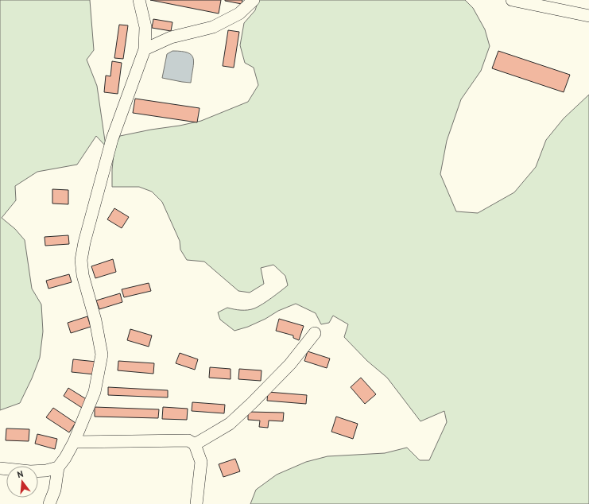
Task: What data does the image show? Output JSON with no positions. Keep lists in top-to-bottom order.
{
  "north": "top"
}
